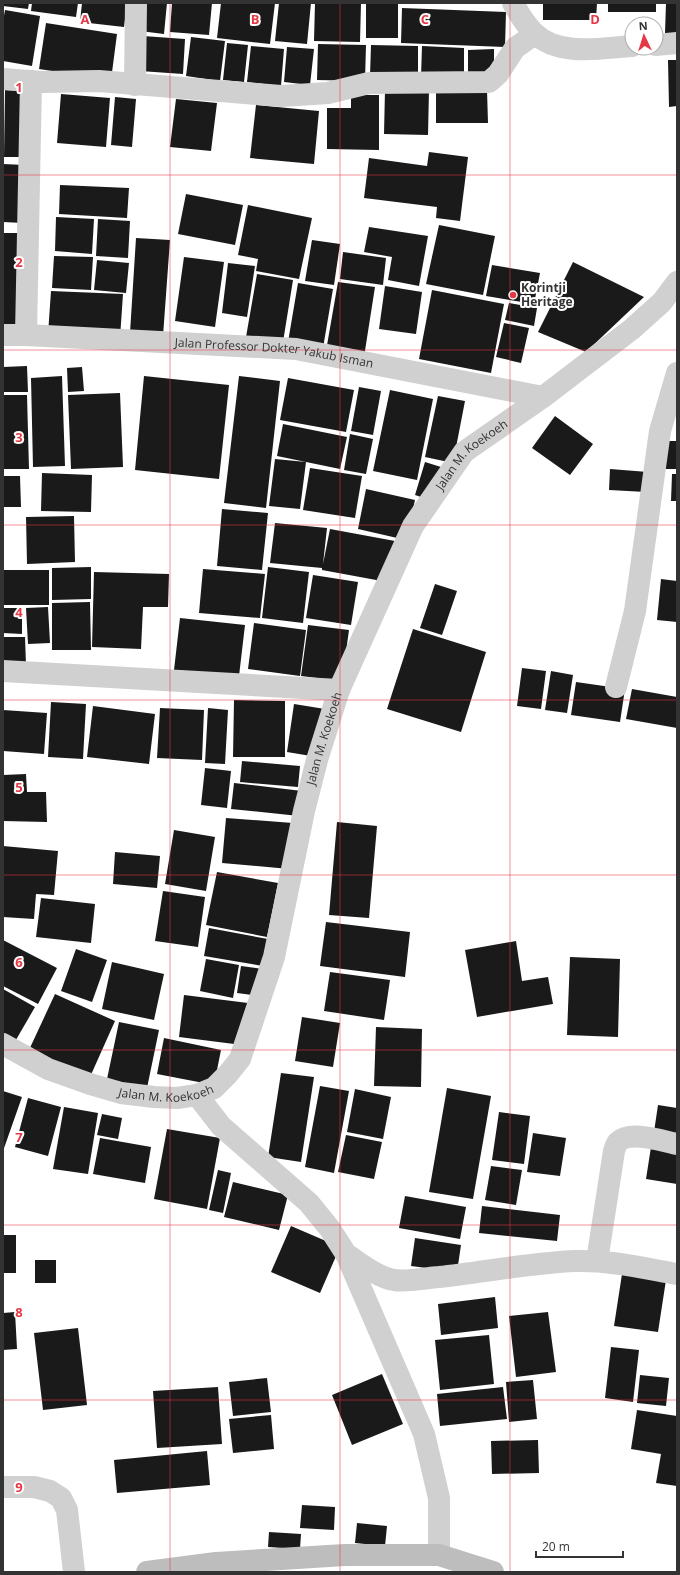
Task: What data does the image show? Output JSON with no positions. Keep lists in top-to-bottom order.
{
  "streets": {
    "street": ["Jalan Professor Dokter Yakub Isman", "Jalan M. Koekoeh"]
  },
  "crossings": [
    ["Jalan Professor Dokter Yakub Isman", "Jalan M. Koekoeh"]
  ],
  "places": ["Korintji Heritage"],
  "scale_bar": "20 m",
  "north": "top",
  "grid": {
    "columns": [
      "A",
      "B",
      "C",
      "D"
    ],
    "rows": [
      "1",
      "2",
      "3",
      "4",
      "5",
      "6",
      "7",
      "8",
      "9"
    ]
  }
}
